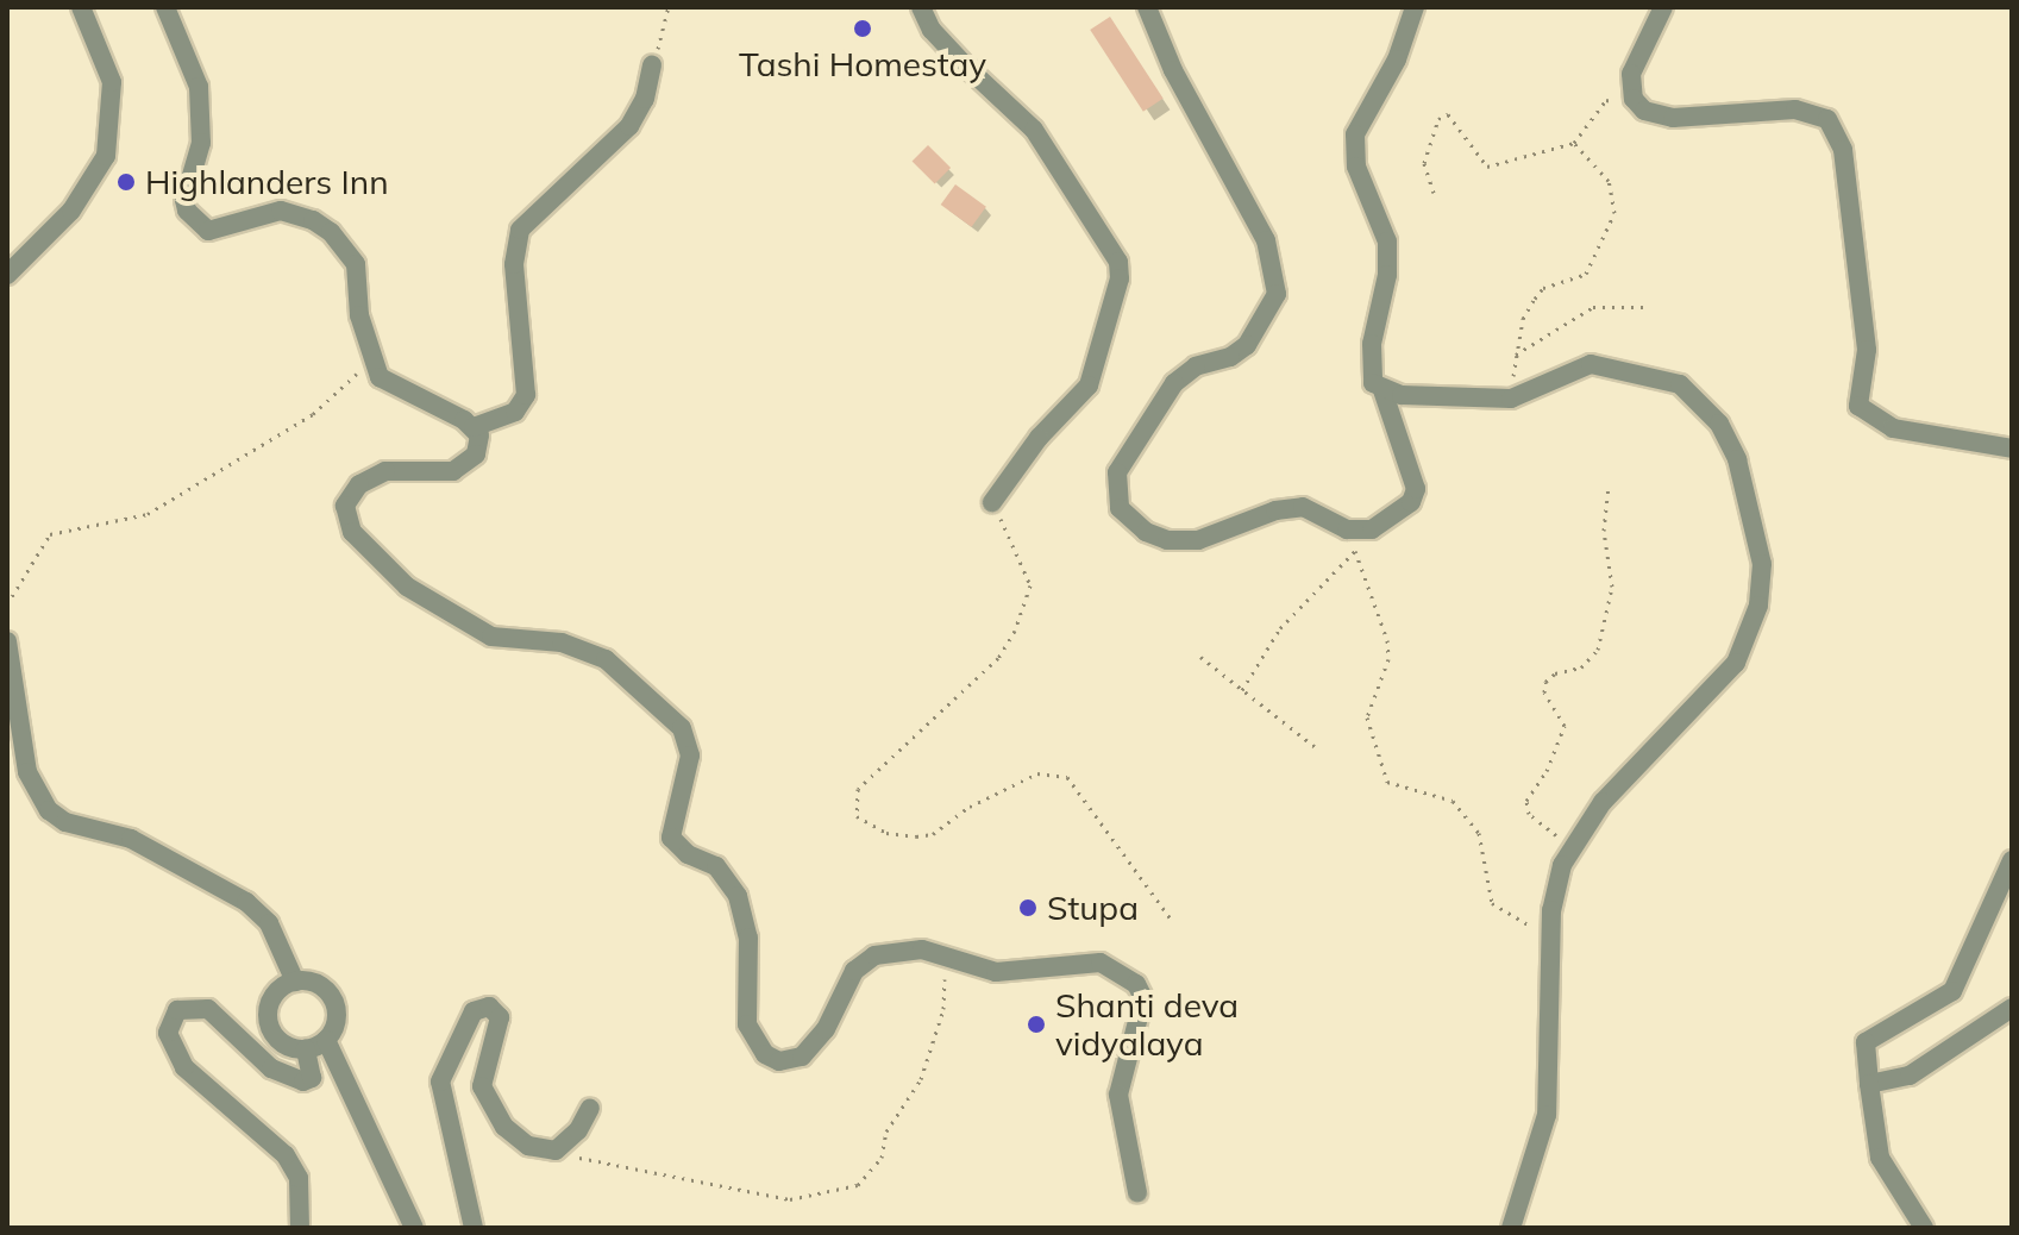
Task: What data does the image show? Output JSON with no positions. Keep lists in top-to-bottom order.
{
  "places": [
    "Tashi Homestay",
    "Highlanders Inn",
    "Stupa",
    "Shanti deva vidyalaya"
  ]
}
